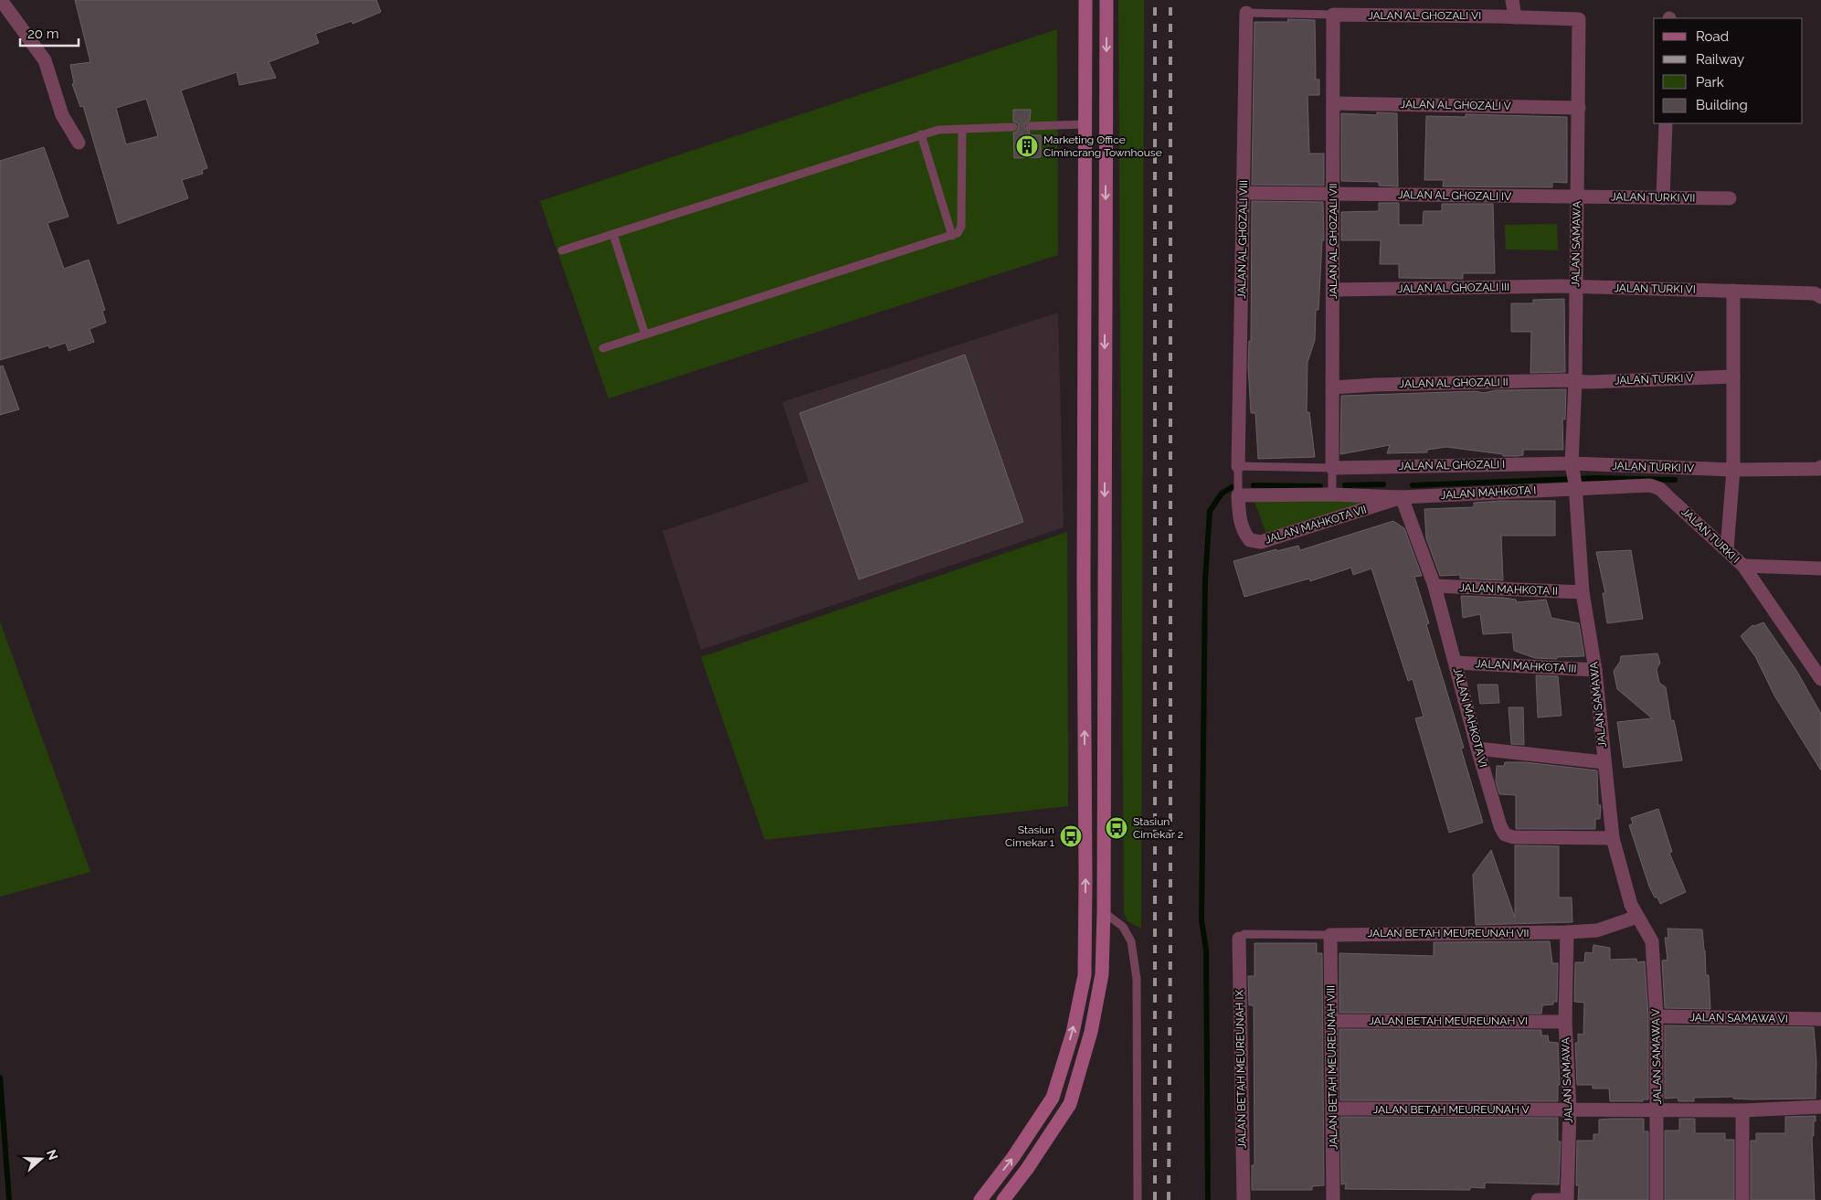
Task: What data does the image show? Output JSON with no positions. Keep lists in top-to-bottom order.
{
  "streets": {
    "street": [
      "JALAN AL GHOZALI VI",
      "JALAN AL GHOZALI V",
      "JALAN AL GHOZALI IV",
      "JALAN TURKI VII",
      "JALAN AL GHOZALI VIII",
      "JALAN AL GHOZALI VII",
      "JALAN SAMAWA",
      "JALAN AL GHOZALI III",
      "JALAN TURKI VI",
      "JALAN TURKI V",
      "JALAN AL GHOZALI II",
      "JALAN AL GHOZALI I",
      "JALAN TURKI IV",
      "JALAN MAHKOTA I",
      "JALAN MAHKOTA VII",
      "JALAN TURKI I",
      "JALAN MAHKOTA II",
      "JALAN MAHKOTA III",
      "JALAN MAHKOTA VI",
      "JALAN BETAH MEUREUNAH VII",
      "JALAN SAMAWA VI",
      "JALAN BETAH MEUREUNAH VI",
      "JALAN SAMAWA V",
      "JALAN BETAH MEUREUNAH VIII",
      "JALAN BETAH MEUREUNAH IX",
      "JALAN BETAH MEUREUNAH V"
    ]
  },
  "crossings": [
    ["JALAN AL GHOZALI VI", "JALAN AL GHOZALI VII"],
    ["JALAN AL GHOZALI VI", "JALAN SAMAWA"],
    ["JALAN AL GHOZALI V", "JALAN AL GHOZALI VII"],
    ["JALAN AL GHOZALI V", "JALAN SAMAWA"],
    ["JALAN AL GHOZALI IV", "JALAN TURKI VII"],
    ["JALAN AL GHOZALI IV", "JALAN AL GHOZALI VIII"],
    ["JALAN AL GHOZALI IV", "JALAN AL GHOZALI VII"],
    ["JALAN AL GHOZALI IV", "JALAN SAMAWA"],
    ["JALAN TURKI VII", "JALAN SAMAWA"],
    ["JALAN AL GHOZALI VII", "JALAN AL GHOZALI III"],
    ["JALAN AL GHOZALI VII", "JALAN AL GHOZALI II"],
    ["JALAN AL GHOZALI VII", "JALAN AL GHOZALI I"],
    ["JALAN SAMAWA", "JALAN AL GHOZALI III"],
    ["JALAN SAMAWA", "JALAN TURKI VI"],
    ["JALAN SAMAWA", "JALAN TURKI V"],
    ["JALAN SAMAWA", "JALAN AL GHOZALI II"],
    ["JALAN SAMAWA", "JALAN AL GHOZALI I"],
    ["JALAN SAMAWA", "JALAN TURKI IV"],
    ["JALAN SAMAWA", "JALAN MAHKOTA I"],
    ["JALAN SAMAWA", "JALAN TURKI I"],
    ["JALAN SAMAWA", "JALAN MAHKOTA II"],
    ["JALAN SAMAWA", "JALAN MAHKOTA III"],
    ["JALAN SAMAWA", "JALAN MAHKOTA VI"],
    ["JALAN SAMAWA", "JALAN BETAH MEUREUNAH VII"],
    ["JALAN SAMAWA", "JALAN BETAH MEUREUNAH VI"],
    ["JALAN SAMAWA", "JALAN SAMAWA V"],
    ["JALAN SAMAWA", "JALAN BETAH MEUREUNAH V"],
    ["JALAN AL GHOZALI III", "JALAN TURKI VI"],
    ["JALAN TURKI V", "JALAN AL GHOZALI II"],
    ["JALAN AL GHOZALI I", "JALAN TURKI IV"],
    ["JALAN MAHKOTA I", "JALAN MAHKOTA VII"],
    ["JALAN MAHKOTA I", "JALAN TURKI I"],
    ["JALAN MAHKOTA I", "JALAN MAHKOTA VI"],
    ["JALAN MAHKOTA VII", "JALAN MAHKOTA VI"],
    ["JALAN MAHKOTA II", "JALAN MAHKOTA VI"],
    ["JALAN MAHKOTA III", "JALAN MAHKOTA VI"],
    ["JALAN BETAH MEUREUNAH VII", "JALAN SAMAWA V"],
    ["JALAN BETAH MEUREUNAH VII", "JALAN BETAH MEUREUNAH VIII"],
    ["JALAN SAMAWA VI", "JALAN SAMAWA V"],
    ["JALAN BETAH MEUREUNAH VI", "JALAN BETAH MEUREUNAH VIII"],
    ["JALAN SAMAWA V", "JALAN BETAH MEUREUNAH V"],
    ["JALAN BETAH MEUREUNAH VIII", "JALAN BETAH MEUREUNAH V"]
  ],
  "places": {
    "building": ["Marketing Office Cimincrang Townhouse"],
    "bus stop": ["Stasiun Cimekar 2", "Stasiun Cimekar 1"]
  },
  "legend": [
    "Road",
    "Railway",
    "Park",
    "Building"
  ],
  "scale_bar": "20 m",
  "north": "right"
}
